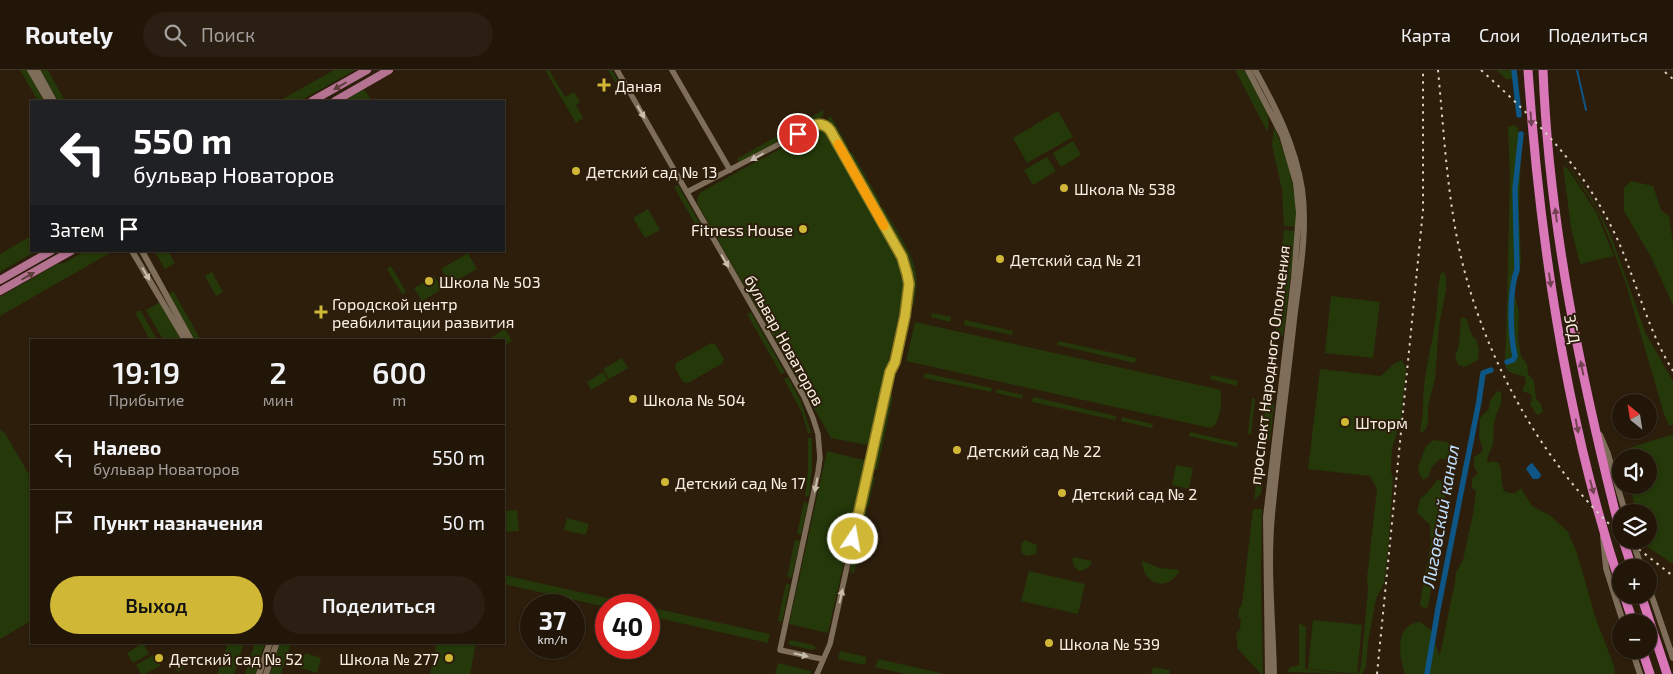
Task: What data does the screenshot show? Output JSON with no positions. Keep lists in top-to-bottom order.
{
  "streets": {
    "highway": ["ЗСД"],
    "main road": ["проспект Народного Ополчения"],
    "street": ["бульвар Новаторов"]
  },
  "one_way": ["бульвар Новаторов"],
  "water": ["Лиговский канал"],
  "places": {
    "health": ["Даная", "Городской центр реабилитации развития"],
    "other": [
      "Детский сад № 13",
      "Школа № 538",
      "Fitness House",
      "Детский сад № 21",
      "Школа № 503",
      "Школа № 504",
      "Шторм",
      "Детский сад № 22",
      "Детский сад № 17",
      "Детский сад № 2",
      "Школа № 539",
      "Детский сад № 52",
      "Школа № 277"
    ]
  },
  "north": "top left",
  "page": {
    "header": "Routely",
    "search": "Поиск",
    "nav": ["Карта", "Слои", "Поделиться"],
    "turn": ["550 m", "бульвар Новаторов"],
    "then": "Затем",
    "eta": [
      "19:19",
      "Прибытие",
      "2",
      "мин",
      "600",
      "m"
    ],
    "map_buttons": ["+", "−"],
    "list": [
      {
        "name": "Налево",
        "note": "бульвар Новаторов",
        "value": "550 m"
      },
      {
        "name": "Пункт назначения",
        "value": "50 m"
      }
    ],
    "buttons": ["Выход", "Поделиться"],
    "speed": "37 km/h",
    "limit": "40"
  }
}
